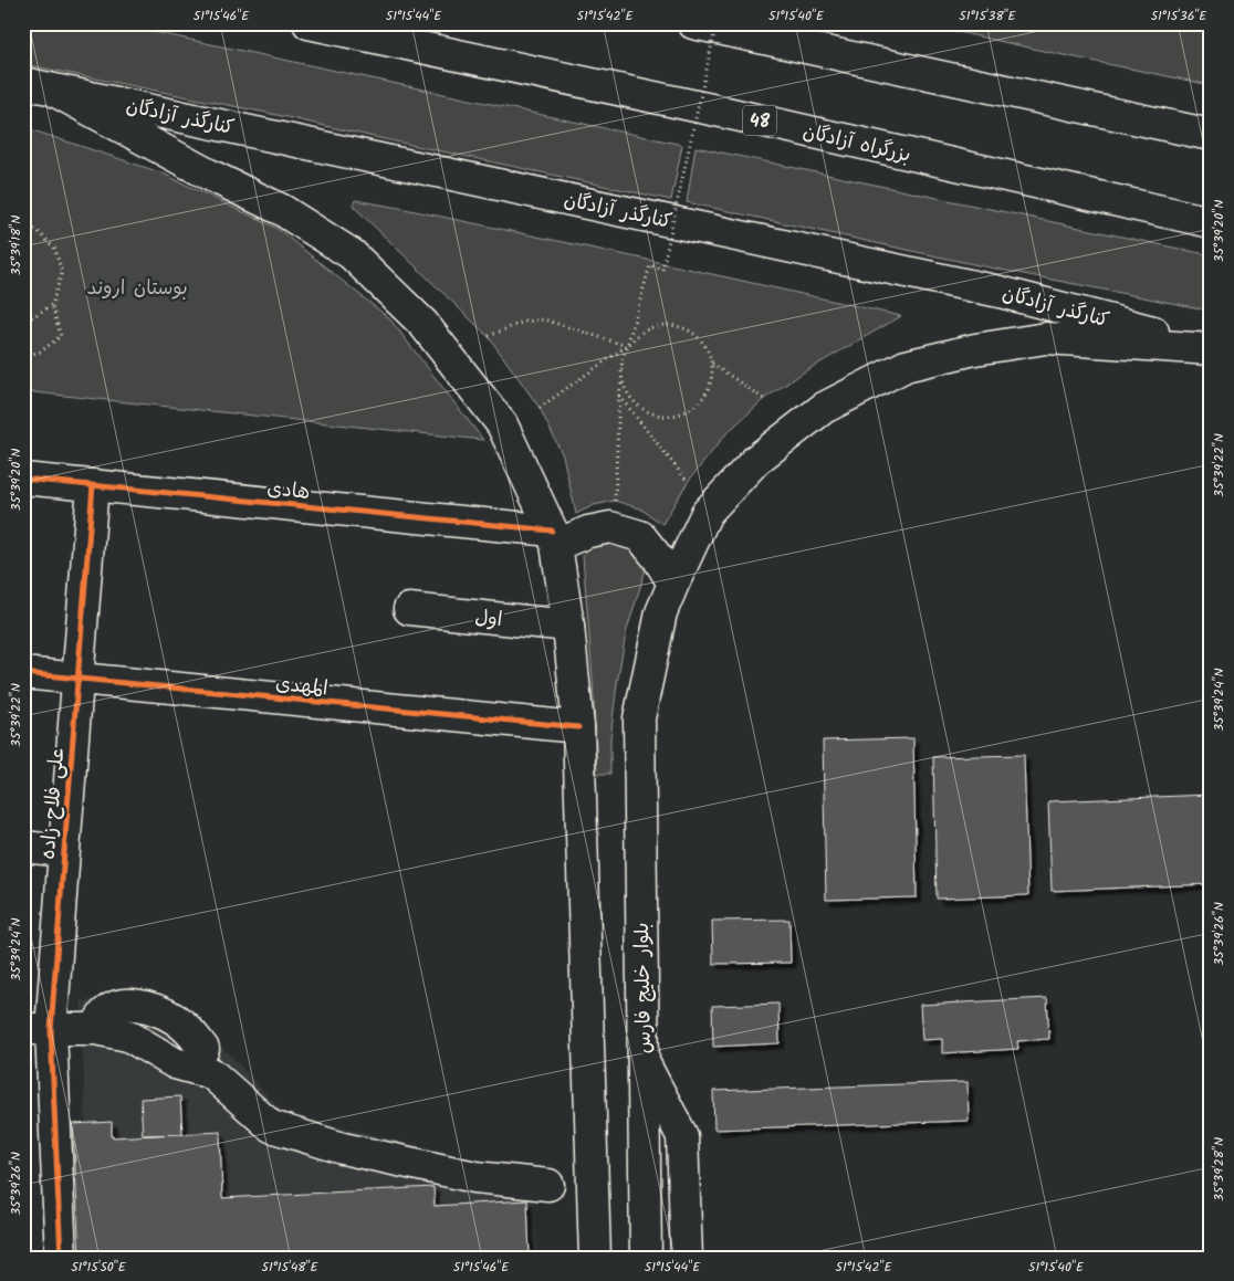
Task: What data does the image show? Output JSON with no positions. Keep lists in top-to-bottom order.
{
  "streets": {
    "main road": [
      "کنارگذر آزادگان",
      "48",
      "بزرگراه آزادگان",
      "هادی",
      "اول",
      "المهدی",
      "علی فلاح زاده",
      "بلوار خلیج فارس"
    ]
  },
  "crossings": [
    ["کنارگذر آزادگان", "بلوار خلیج فارس"],
    ["هادی", "علی فلاح زاده"],
    ["المهدی", "علی فلاح زاده"]
  ],
  "parks": ["بوستان اروند"],
  "coordinates": [
    "51°15'46\"E",
    "51°15'44\"E",
    "51°15'42\"E",
    "51°15'40\"E",
    "51°15'38\"E",
    "51°15'36\"E",
    "35°39'20\"N",
    "35°39'18\"N",
    "35°39'22\"N",
    "35°39'24\"N",
    "35°39'26\"N",
    "35°39'28\"N",
    "51°15'50\"E",
    "51°15'48\"E"
  ]
}
